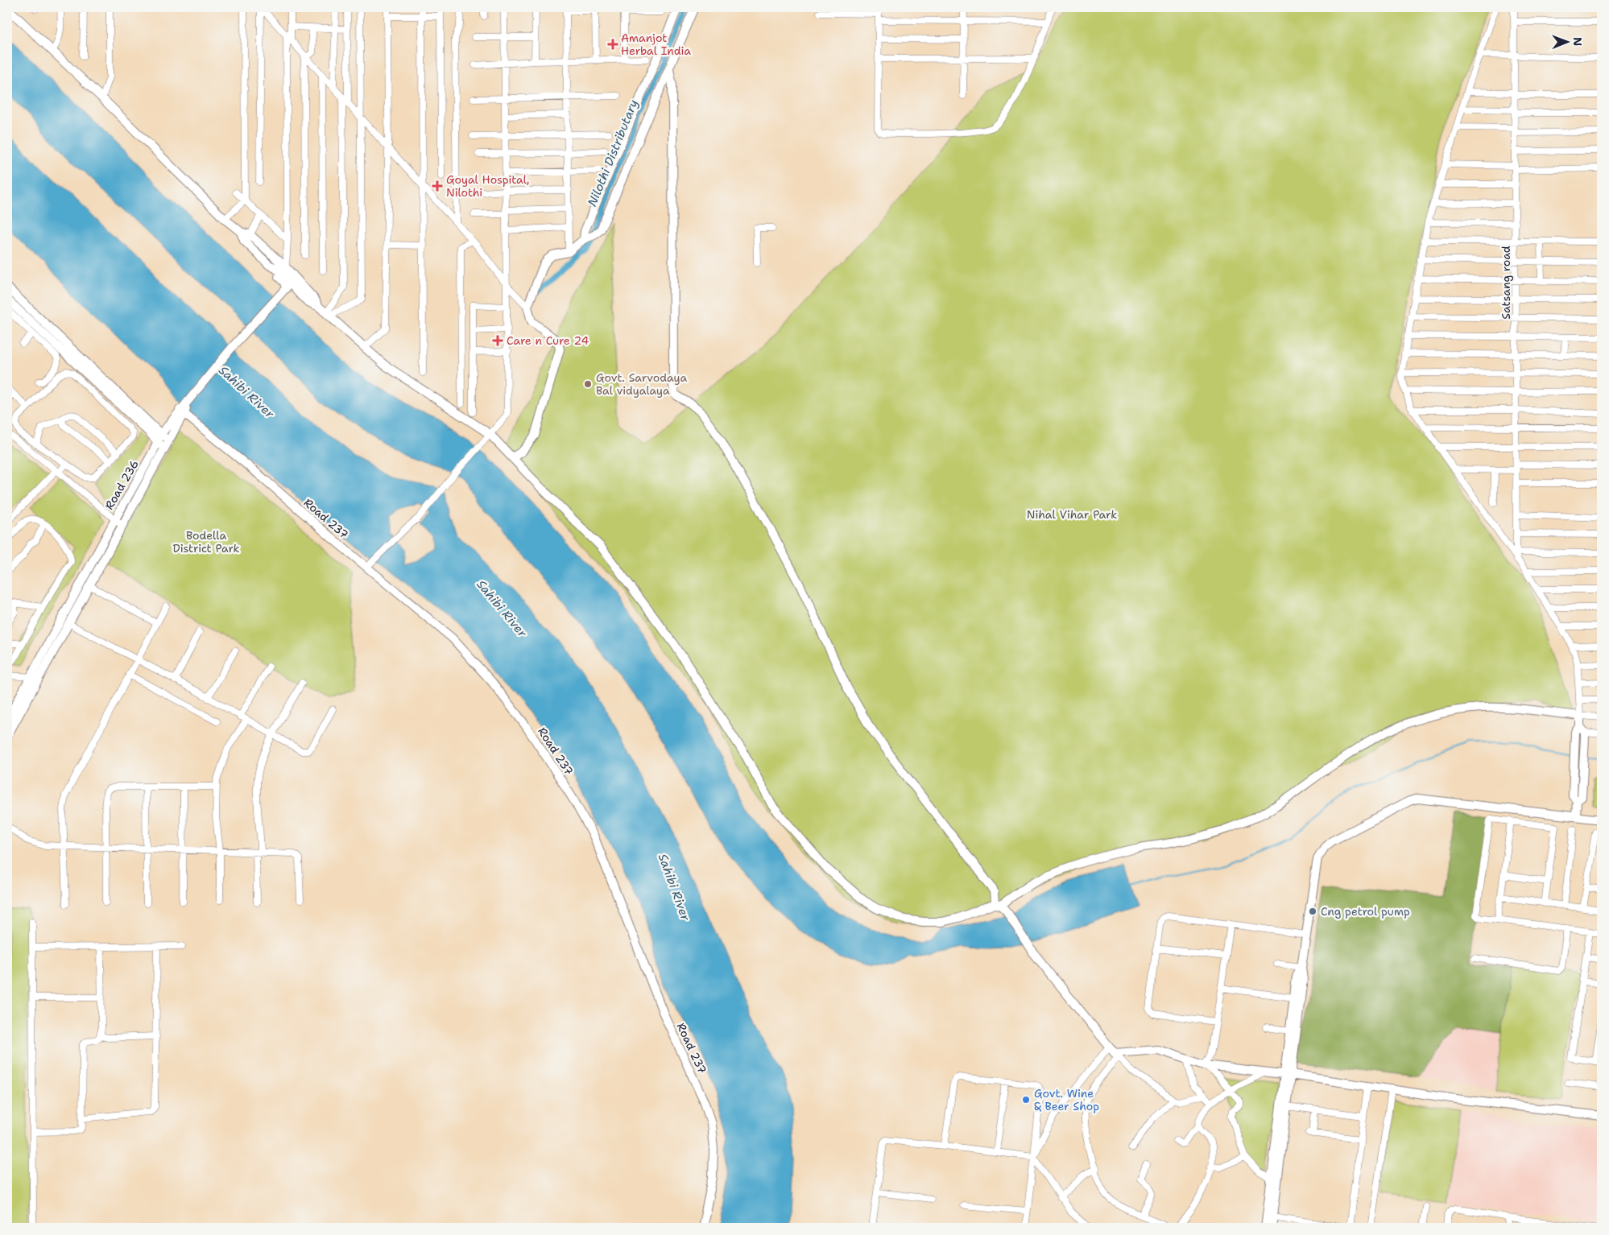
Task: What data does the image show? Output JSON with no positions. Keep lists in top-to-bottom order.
{
  "streets": {
    "street": ["Satsang road", "Road 236", "Road 237"]
  },
  "crossings": [
    ["Road 236", "Road 237"]
  ],
  "water": ["Nilothi Distributary", "Sahibi River"],
  "parks": ["Nihal Vihar Park", "Bodella District Park"],
  "places": {
    "health": ["Amanjot Herbal India", "Goyal Hospital, Nilothi", "Care n Cure 24"],
    "other": ["Govt. Sarvodaya Bal vidyalaya", "Cng petrol pump", "Govt. Wine & Beer Shop"]
  },
  "north": "right"
}
